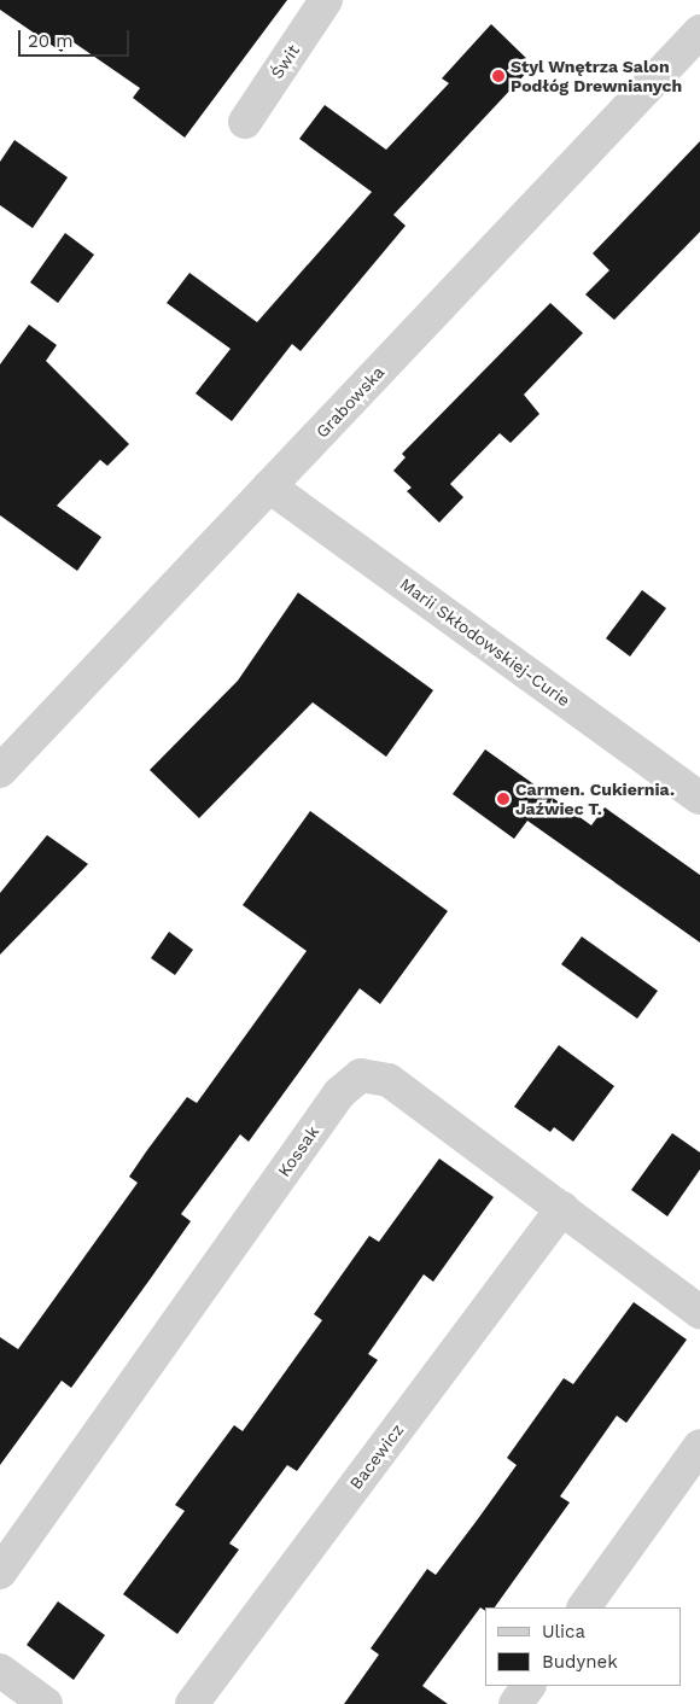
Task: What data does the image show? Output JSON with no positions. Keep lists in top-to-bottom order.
{
  "streets": {
    "street": [
      "Świt",
      "Grabowska",
      "Marii Skłodowskiej-Curie",
      "Kossak",
      "Bacewicz"
    ]
  },
  "crossings": [
    ["Grabowska", "Marii Skłodowskiej-Curie"],
    ["Kossak", "Bacewicz"]
  ],
  "places": ["Styl Wnętrza Salon Podłóg Drewnianych", "Carmen. Cukiernia. Jaźwiec T."],
  "legend": ["Ulica", "Budynek"],
  "scale_bar": "20 m"
}
